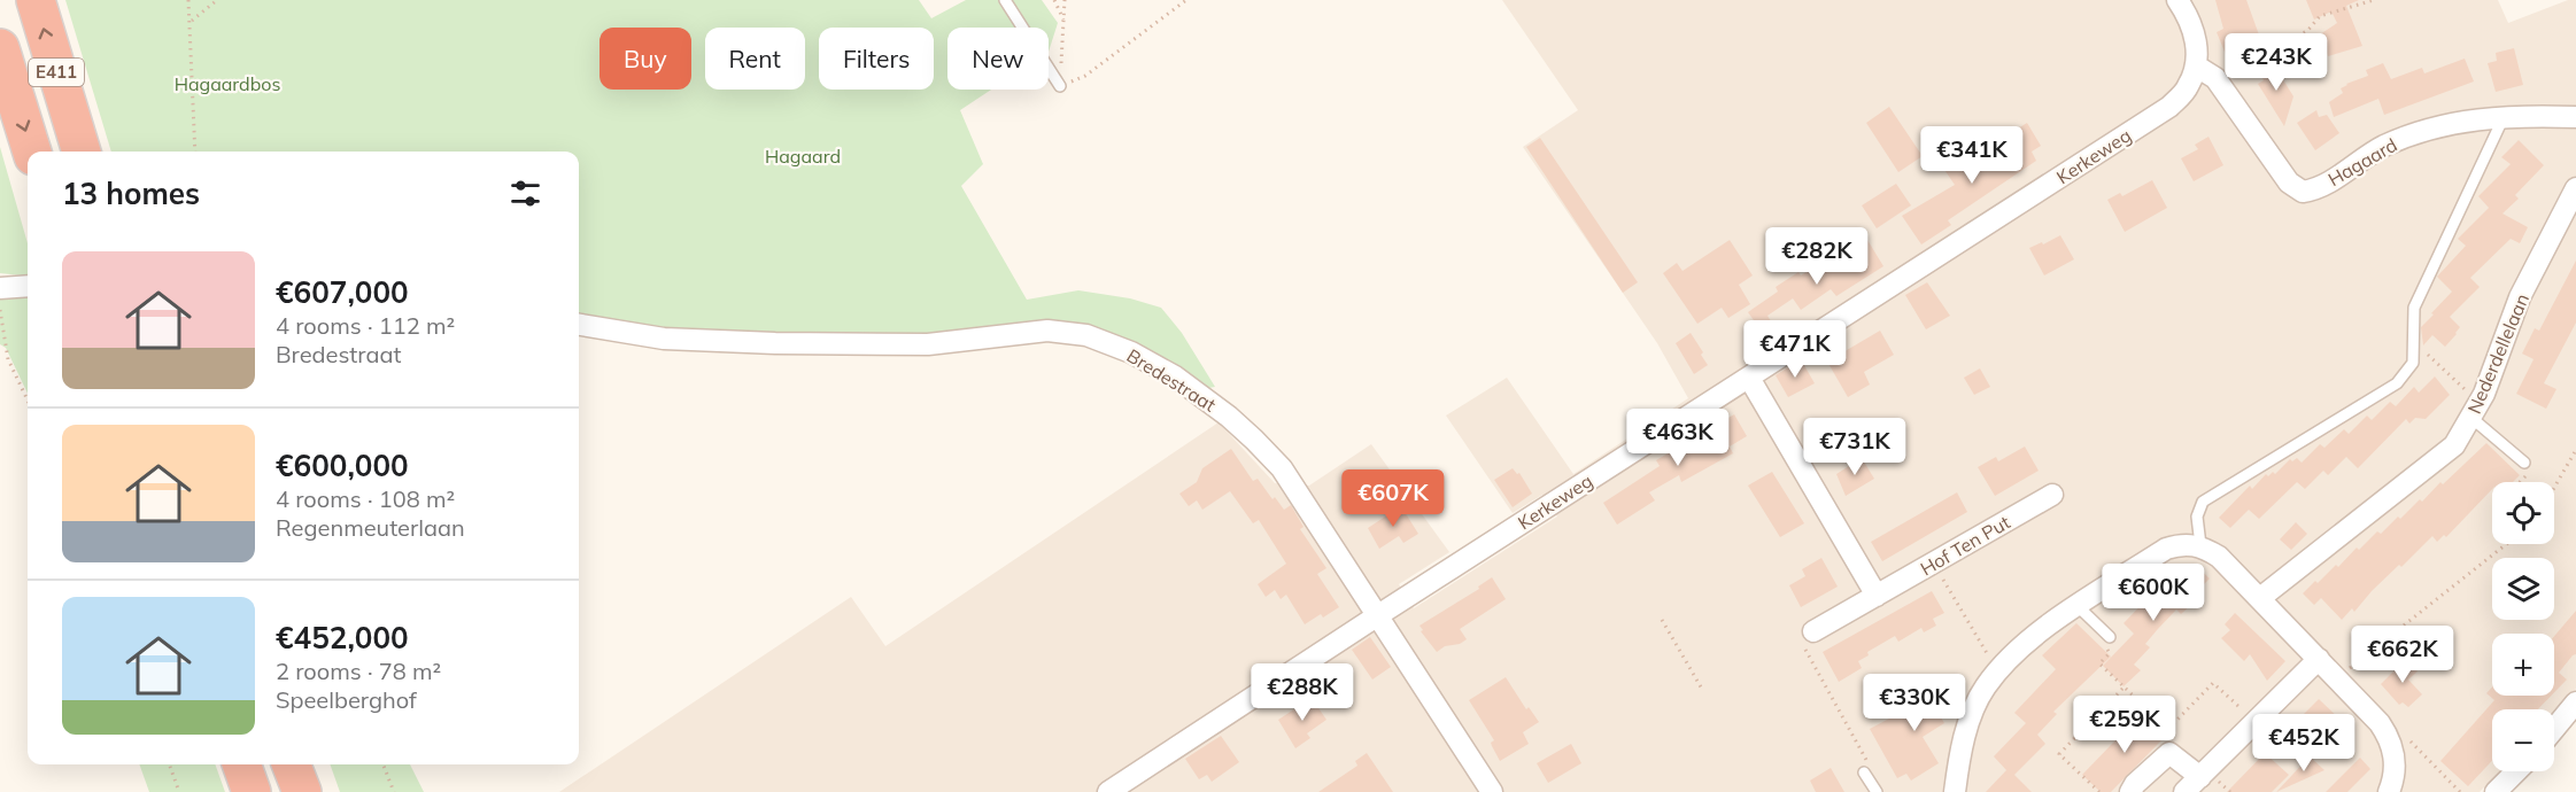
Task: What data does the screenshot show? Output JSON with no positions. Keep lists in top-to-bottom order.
{
  "streets": {
    "highway": ["E411"],
    "street": [
      "Kerkeweg",
      "Hagaard",
      "Nederdellelaan",
      "Bredestraat",
      "Hof Ten Put"
    ]
  },
  "crossings": [
    ["Kerkeweg", "Hagaard"],
    ["Kerkeweg", "Bredestraat"]
  ],
  "parks": ["Hagaardbos", "Hagaard"],
  "page": {
    "chip": [
      "Buy",
      "Rent",
      "Filters",
      "New"
    ],
    "price": [
      "€243K",
      "€341K",
      "€282K",
      "€471K",
      "€463K",
      "€731K",
      "€607K",
      "€600K",
      "€662K",
      "€288K",
      "€330K",
      "€259K",
      "€452K"
    ],
    "heading": "13 homes",
    "list": [
      {
        "name": "€607,000",
        "note": "4 rooms · 112 m² · Bredestraat"
      },
      {
        "name": "€600,000",
        "note": "4 rooms · 108 m² · Regenmeuterlaan"
      },
      {
        "name": "€452,000",
        "note": "2 rooms · 78 m² · Speelberghof"
      }
    ],
    "map_buttons": ["+", "−"]
  }
}
